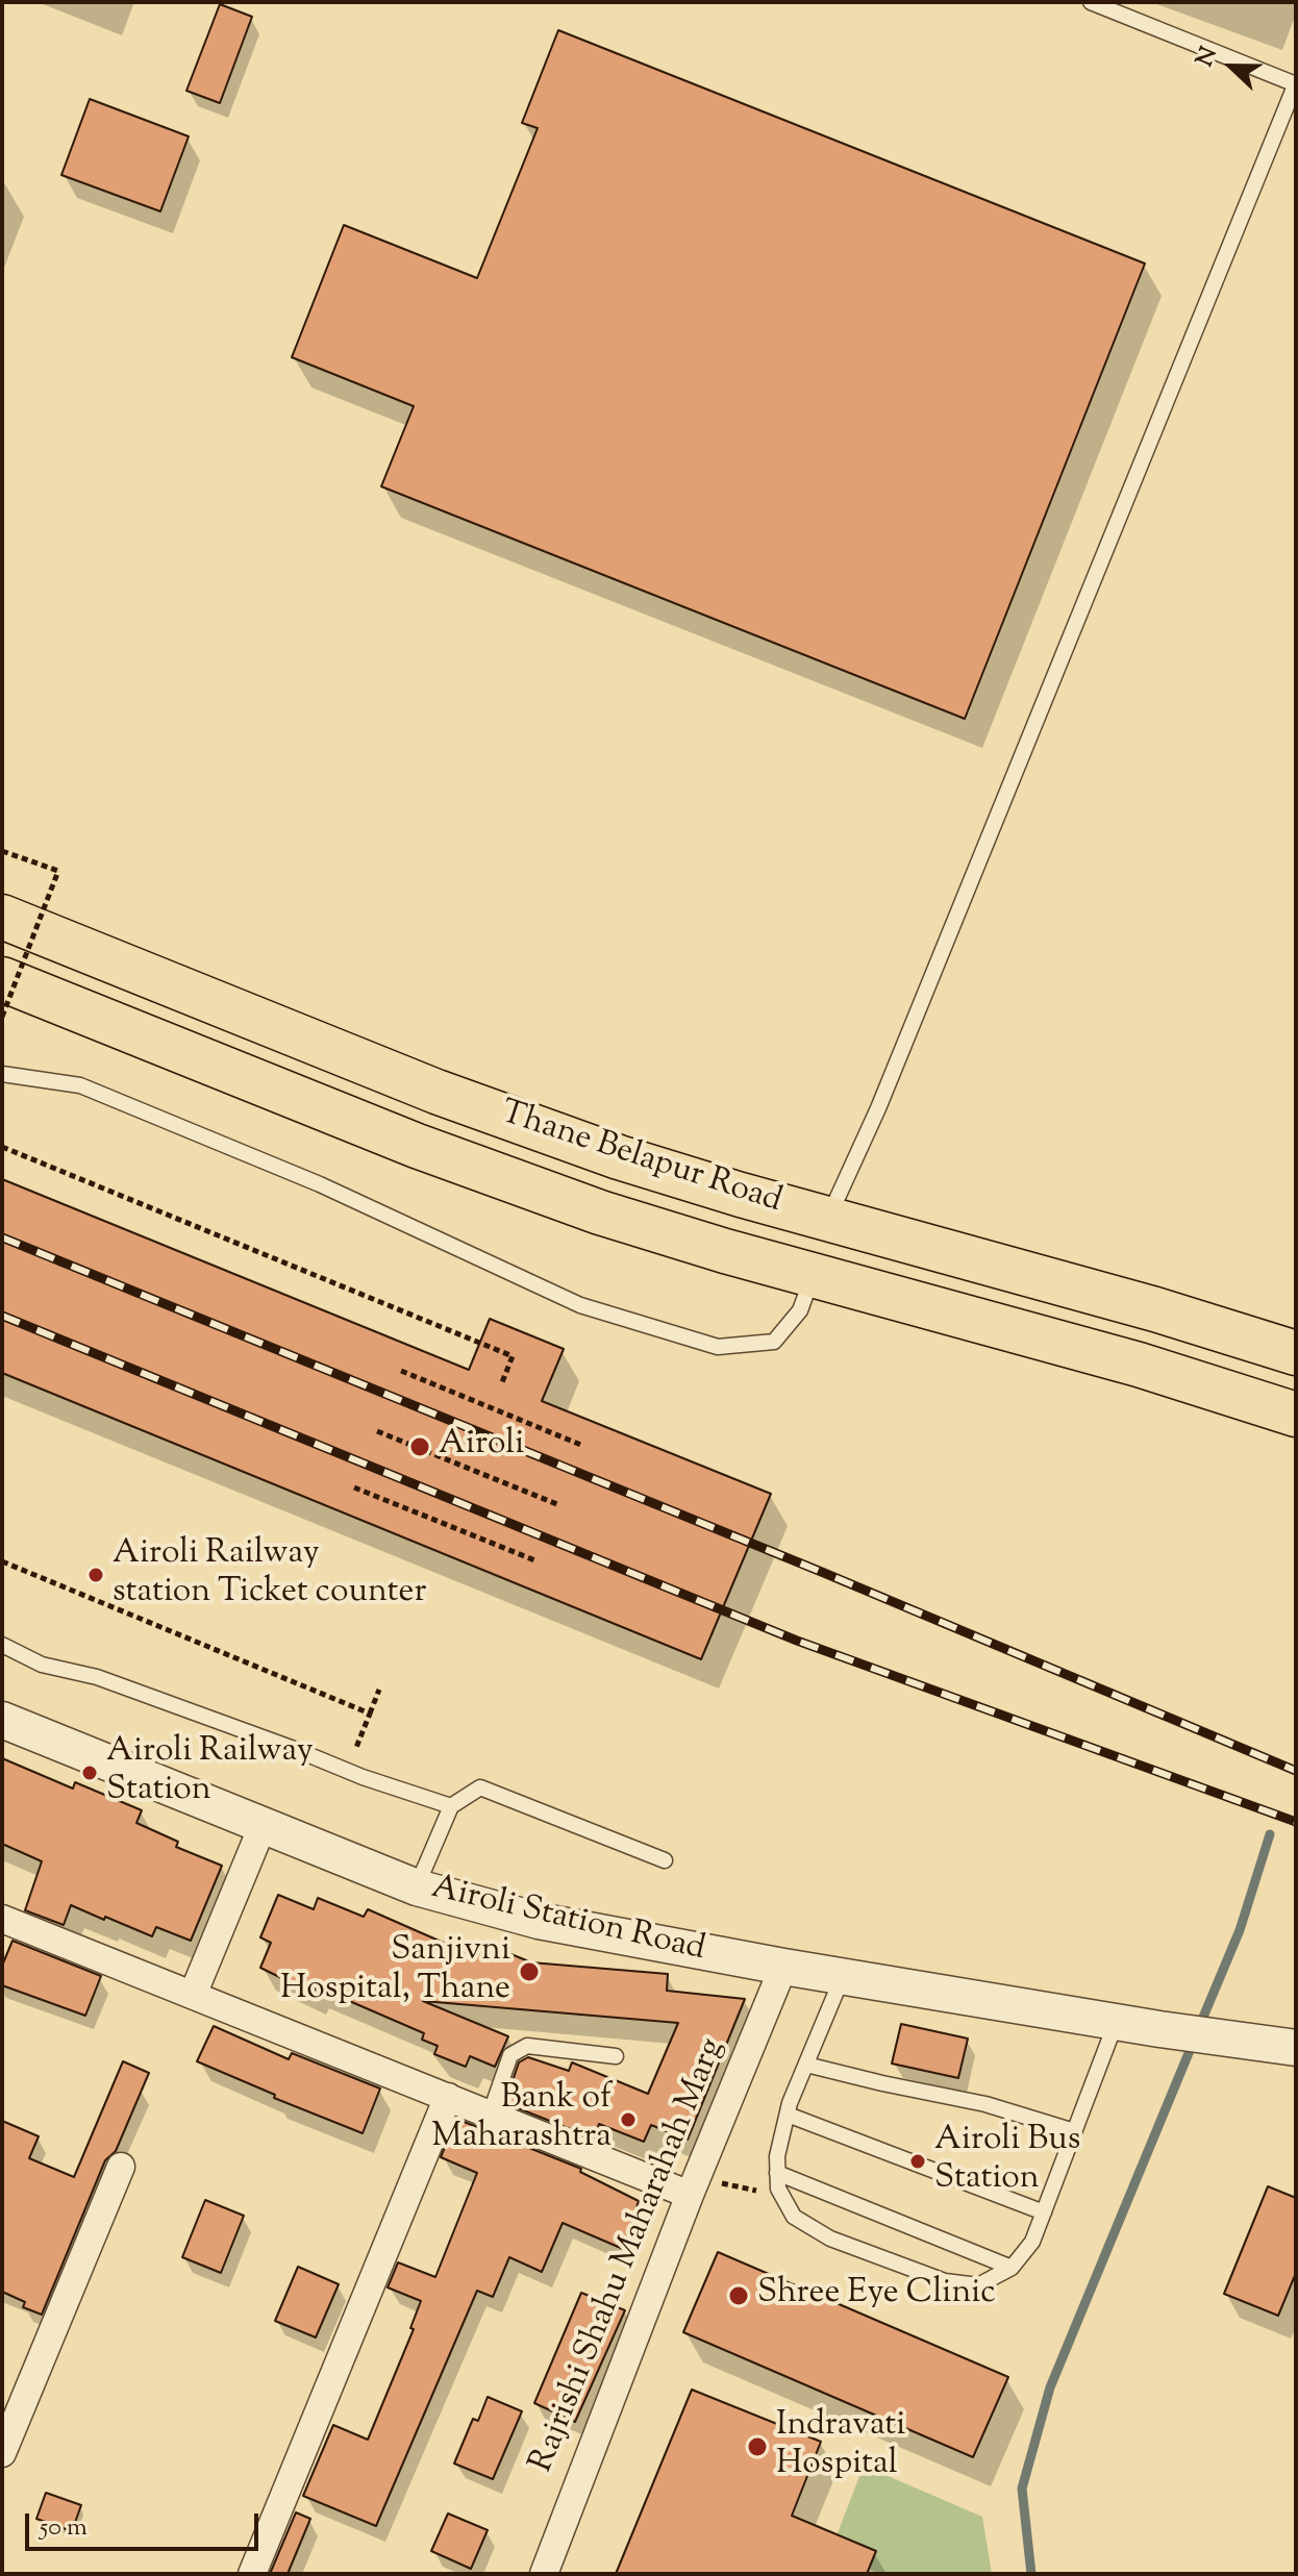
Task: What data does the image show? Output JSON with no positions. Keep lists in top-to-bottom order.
{
  "streets": {
    "main road": ["Thane Belapur Road"],
    "street": ["Airoli Station Road", "Rajrishi Shahu Maharahah Marg"]
  },
  "crossings": [
    ["Airoli Station Road", "Rajrishi Shahu Maharahah Marg"]
  ],
  "places": [
    "Airoli",
    "Airoli Railway station Ticket counter",
    "Airoli Railway Station",
    "Sanjivni Hospital, Thane",
    "Bank of Maharashtra",
    "Airoli Bus Station",
    "Shree Eye Clinic",
    "Indravati Hospital"
  ],
  "scale_bar": "50 m",
  "north": "left"
}
